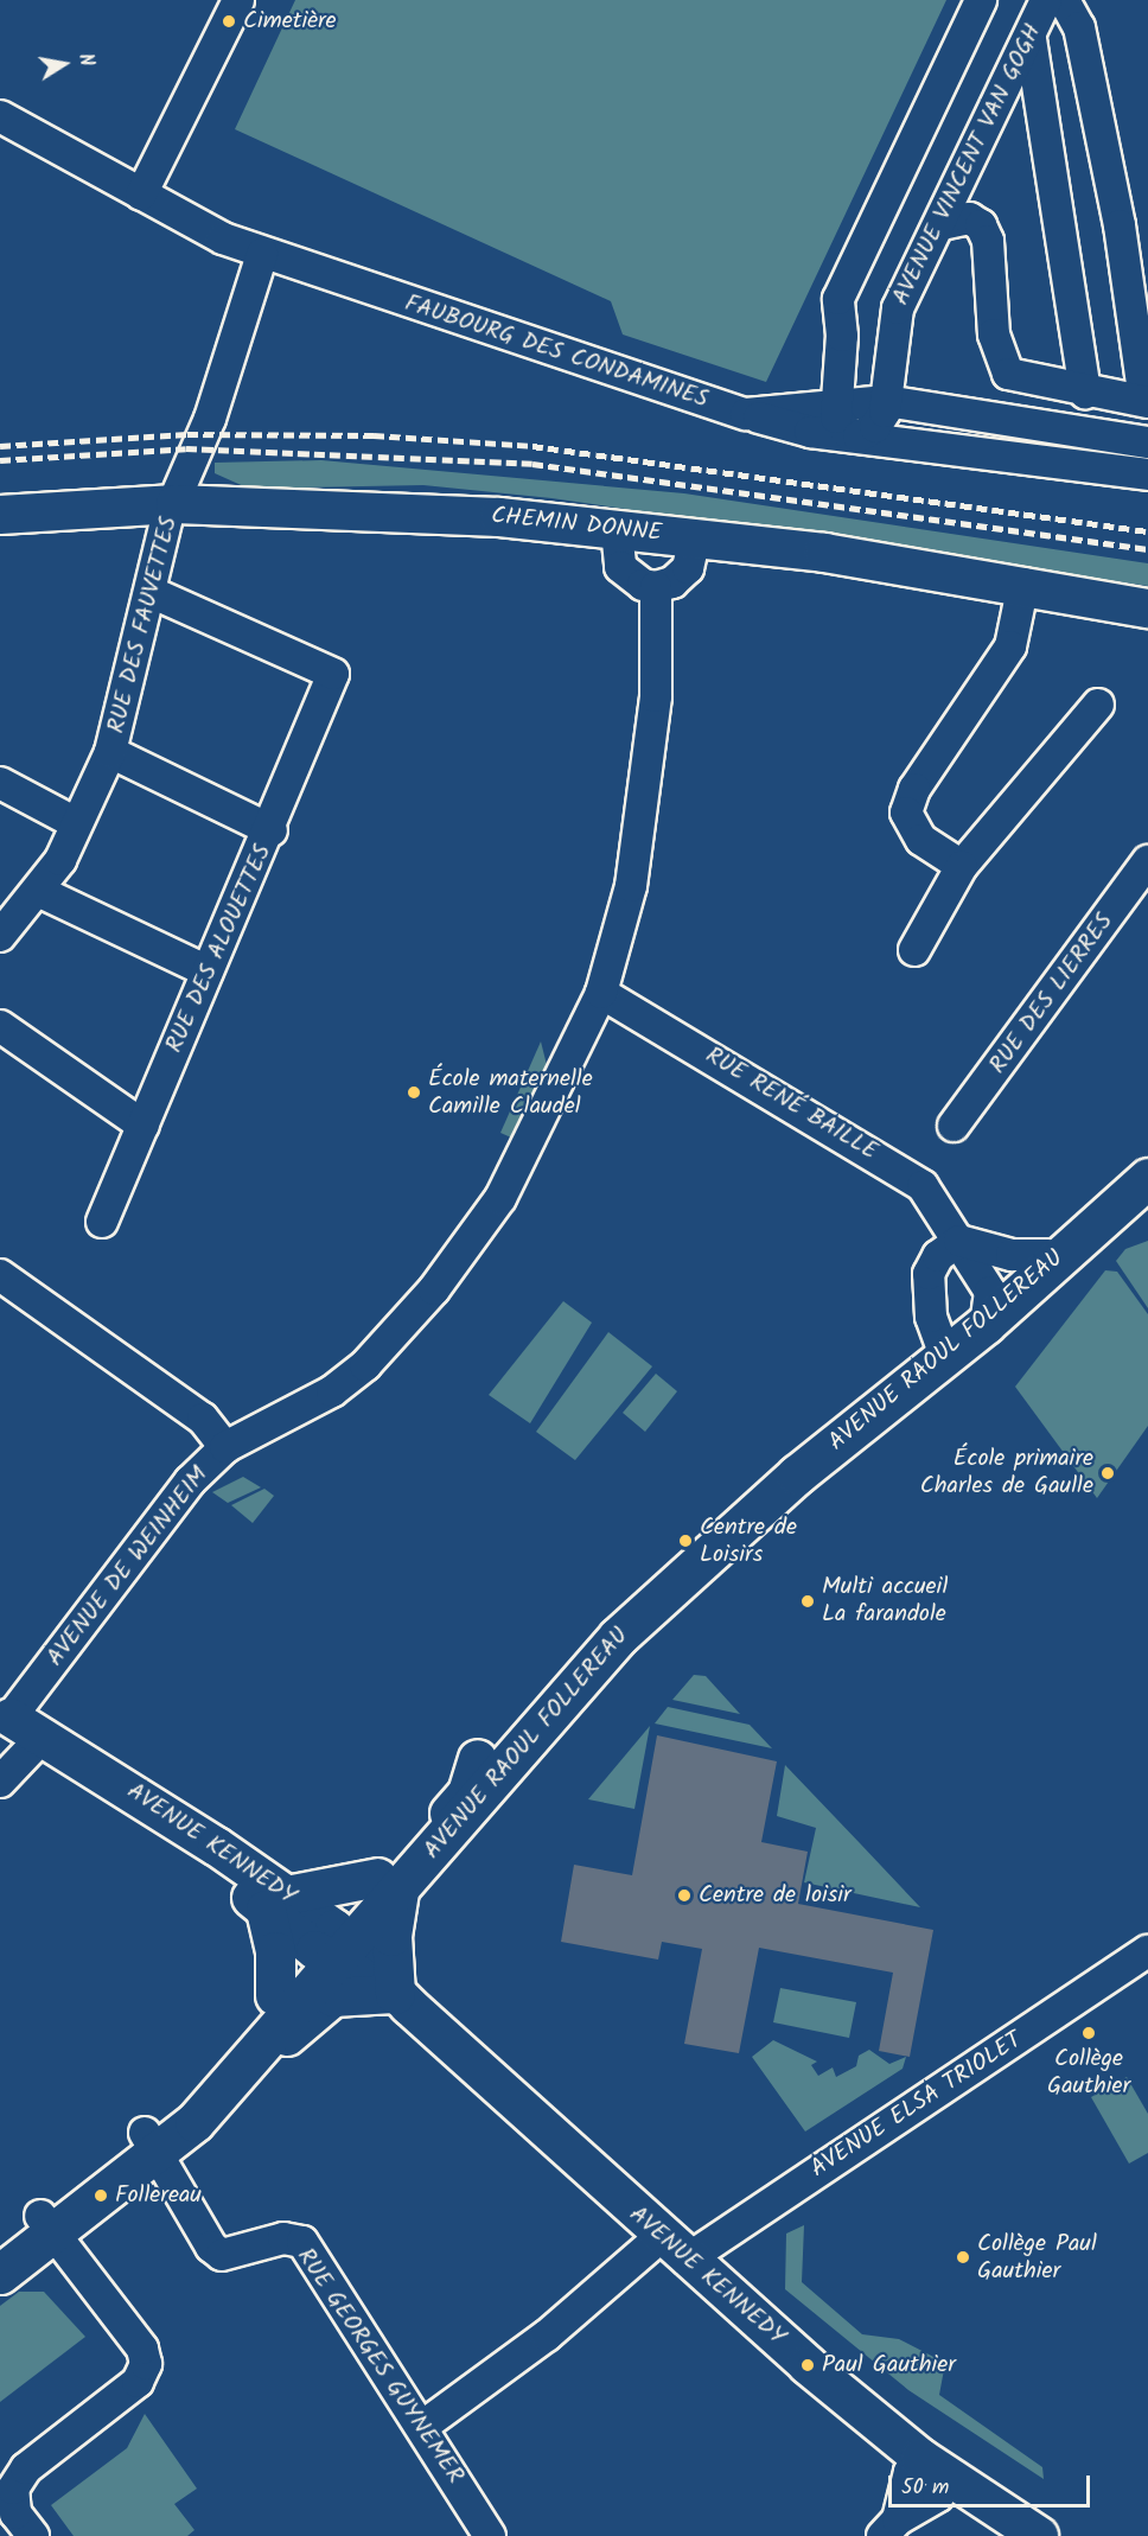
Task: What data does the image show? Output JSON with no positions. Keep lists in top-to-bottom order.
{
  "streets": {
    "main road": ["AVENUE RAOUL FOLLEREAU"],
    "street": [
      "AVENUE VINCENT VAN GOGH",
      "FAUBOURG DES CONDAMINES",
      "CHEMIN DONNE",
      "RUE DES FAUVETTES",
      "RUE DES ALOUETTES",
      "RUE DES LIERRES",
      "RUE RENÉ BAILLE",
      "AVENUE DE WEINHEIM",
      "AVENUE KENNEDY",
      "AVENUE ELSA TRIOLET",
      "RUE GEORGES GUYNEMER"
    ]
  },
  "crossings": [
    ["AVENUE VINCENT VAN GOGH", "FAUBOURG DES CONDAMINES"],
    ["FAUBOURG DES CONDAMINES", "RUE DES FAUVETTES"],
    ["CHEMIN DONNE", "RUE DES FAUVETTES"],
    ["RUE DES FAUVETTES", "RUE DES ALOUETTES"],
    ["RUE RENÉ BAILLE", "AVENUE RAOUL FOLLEREAU"],
    ["RUE RENÉ BAILLE", "AVENUE DE WEINHEIM"],
    ["AVENUE RAOUL FOLLEREAU", "AVENUE KENNEDY"],
    ["AVENUE RAOUL FOLLEREAU", "RUE GEORGES GUYNEMER"],
    ["AVENUE DE WEINHEIM", "AVENUE KENNEDY"],
    ["AVENUE KENNEDY", "AVENUE ELSA TRIOLET"],
    ["AVENUE ELSA TRIOLET", "RUE GEORGES GUYNEMER"]
  ],
  "places": [
    "Cimetière",
    "École maternelle Camille Claudel",
    "École primaire Charles de Gaulle",
    "Centre de Loisirs",
    "Multi accueil La farandole",
    "Centre de loisir",
    "Collège Gauthier",
    "Follereau",
    "Collège Paul Gauthier",
    "Paul Gauthier"
  ],
  "scale_bar": "50 m",
  "north": "right"
}
